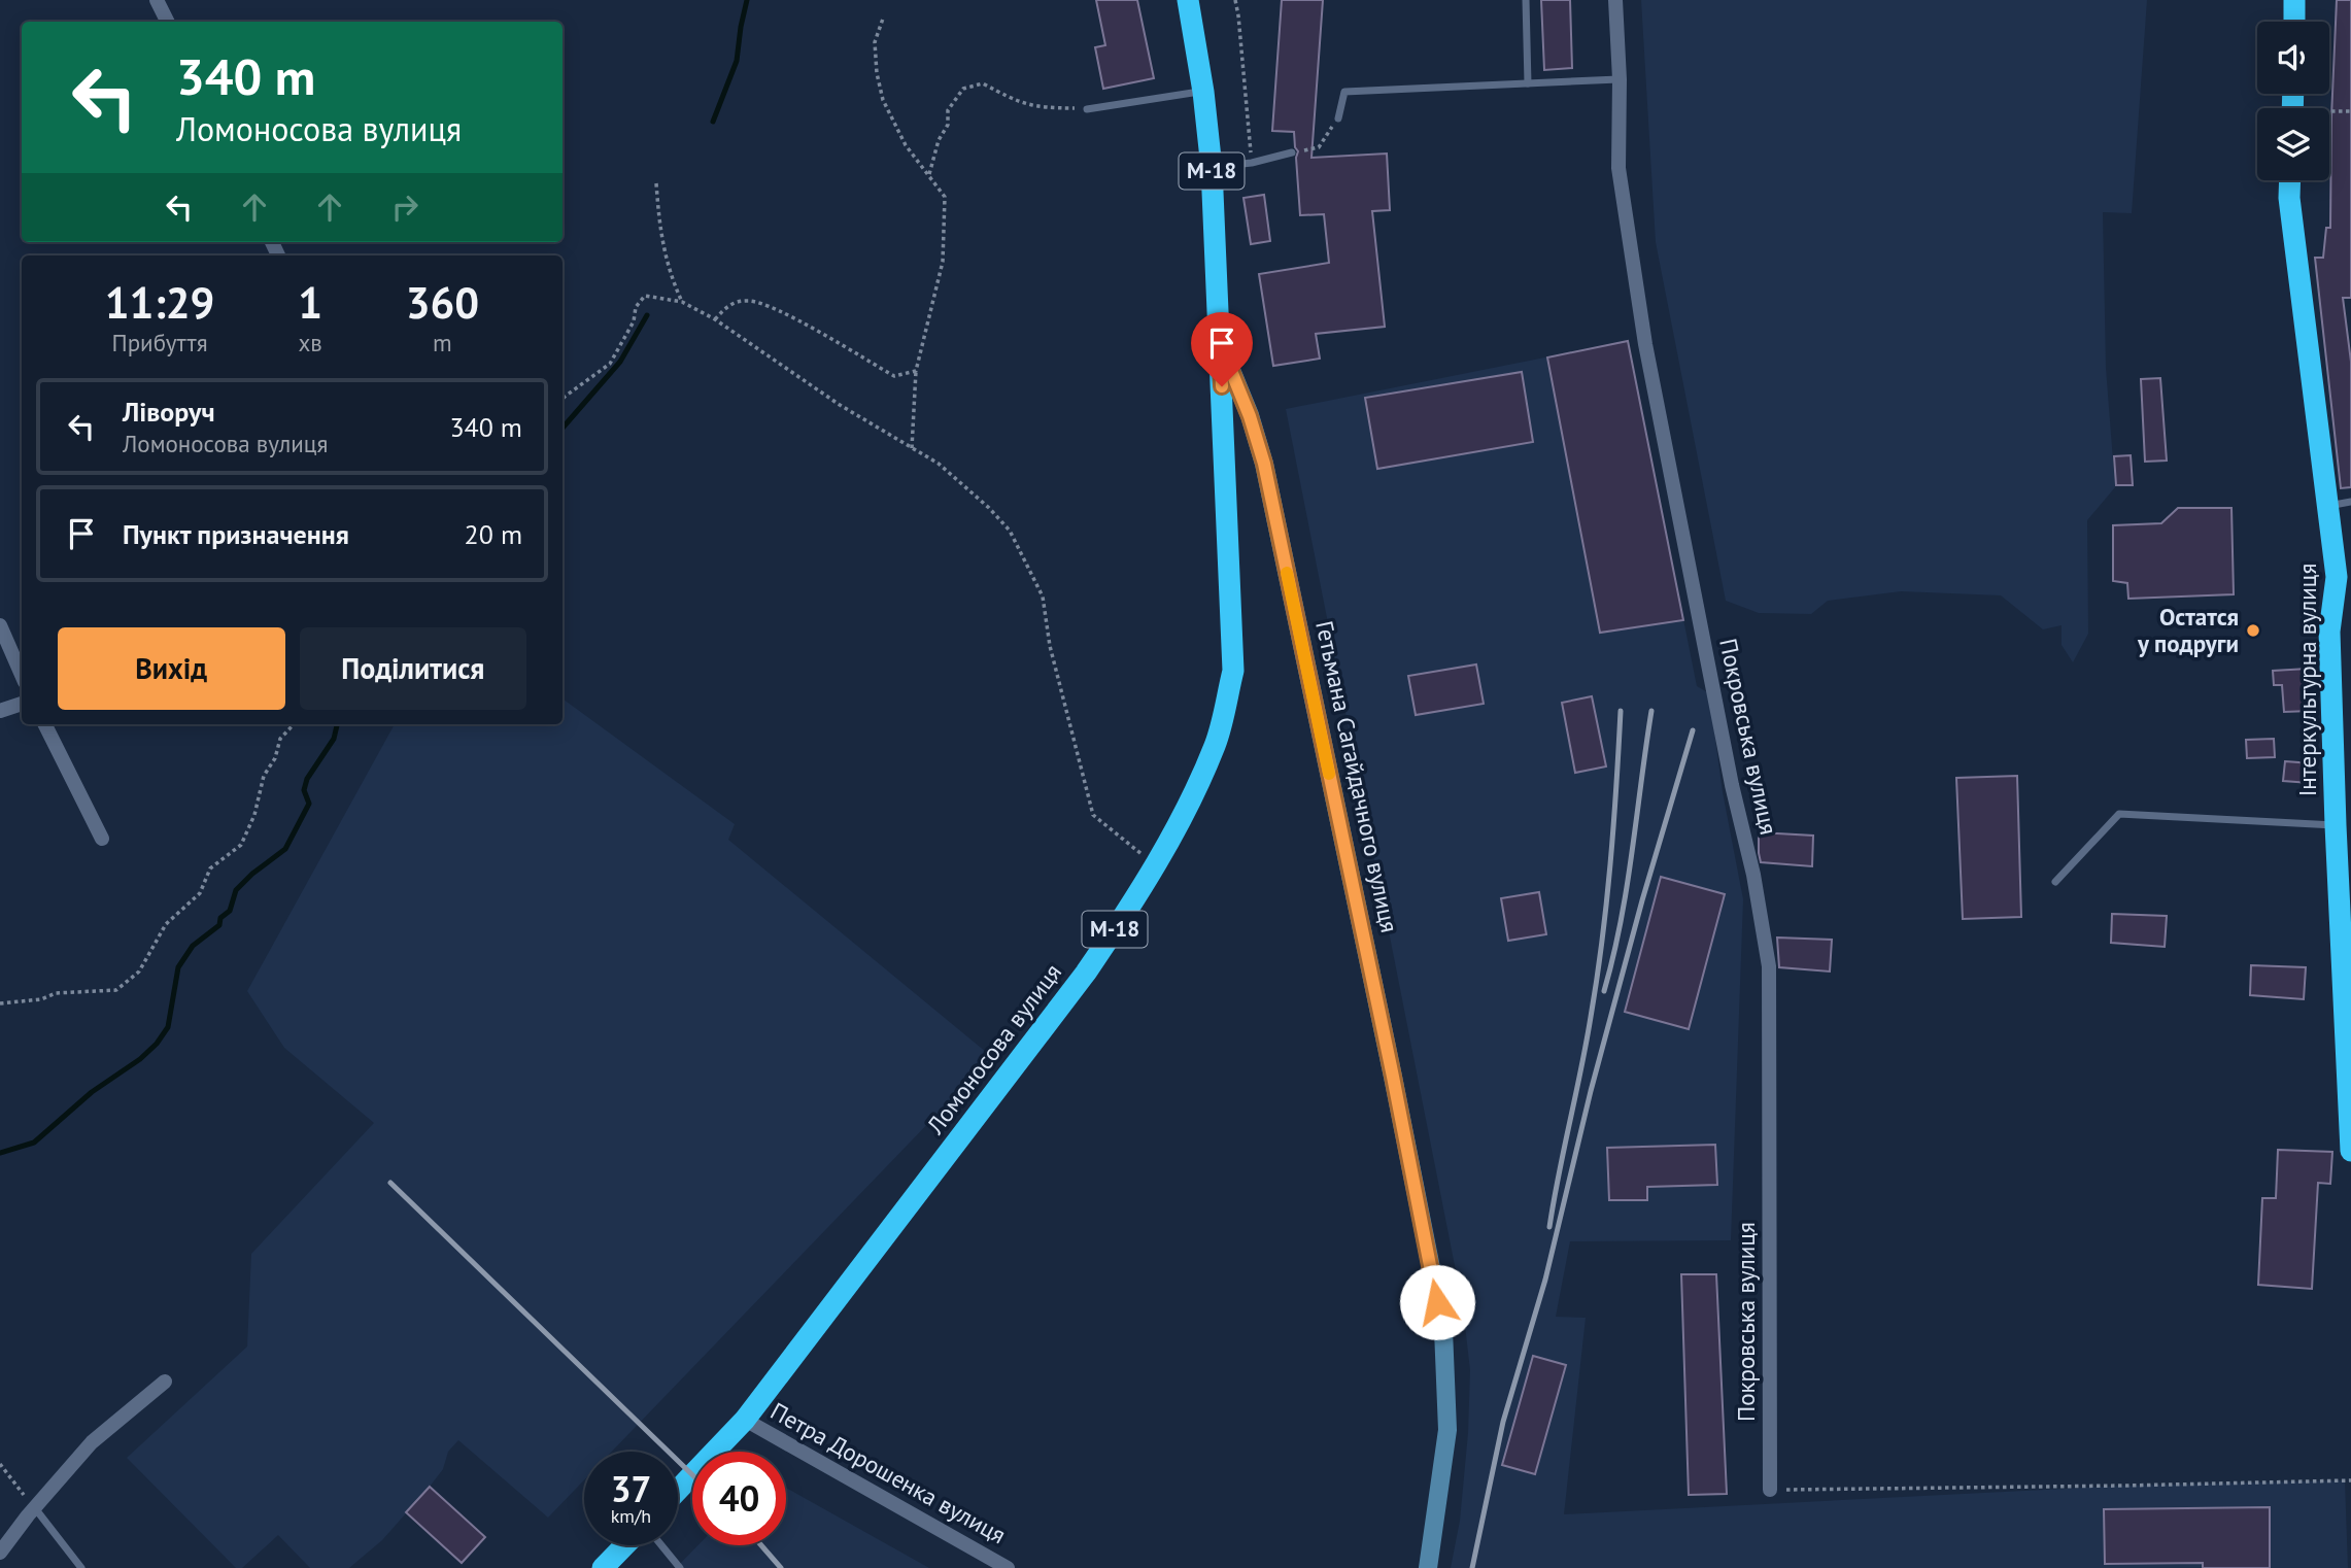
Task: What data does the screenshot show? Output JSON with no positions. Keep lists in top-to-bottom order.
{
  "streets": {
    "highway": [
      "М-18",
      "Інтеркультурна вулиця",
      "Гетьмана Сагайдачного вулиця",
      "Ломоносова вулиця"
    ],
    "street": ["Покровська вулиця", "Петра Дорошенка вулиця"]
  },
  "crossings": [
    ["Гетьмана Сагайдачного вулиця", "Ломоносова вулиця"],
    ["Ломоносова вулиця", "Петра Дорошенка вулиця"]
  ],
  "places": ["Остатся у подруги"],
  "page": {
    "turn": ["340 m", "Ломоносова вулиця"],
    "eta": [
      "11:29",
      "Прибуття",
      "1",
      "хв",
      "360",
      "m"
    ],
    "list": [
      {
        "name": "Ліворуч",
        "note": "Ломоносова вулиця",
        "value": "340 m"
      },
      {
        "name": "Пункт призначення",
        "value": "20 m"
      }
    ],
    "buttons": ["Вихід", "Поділитися"],
    "speed": "37 km/h",
    "limit": "40"
  }
}
